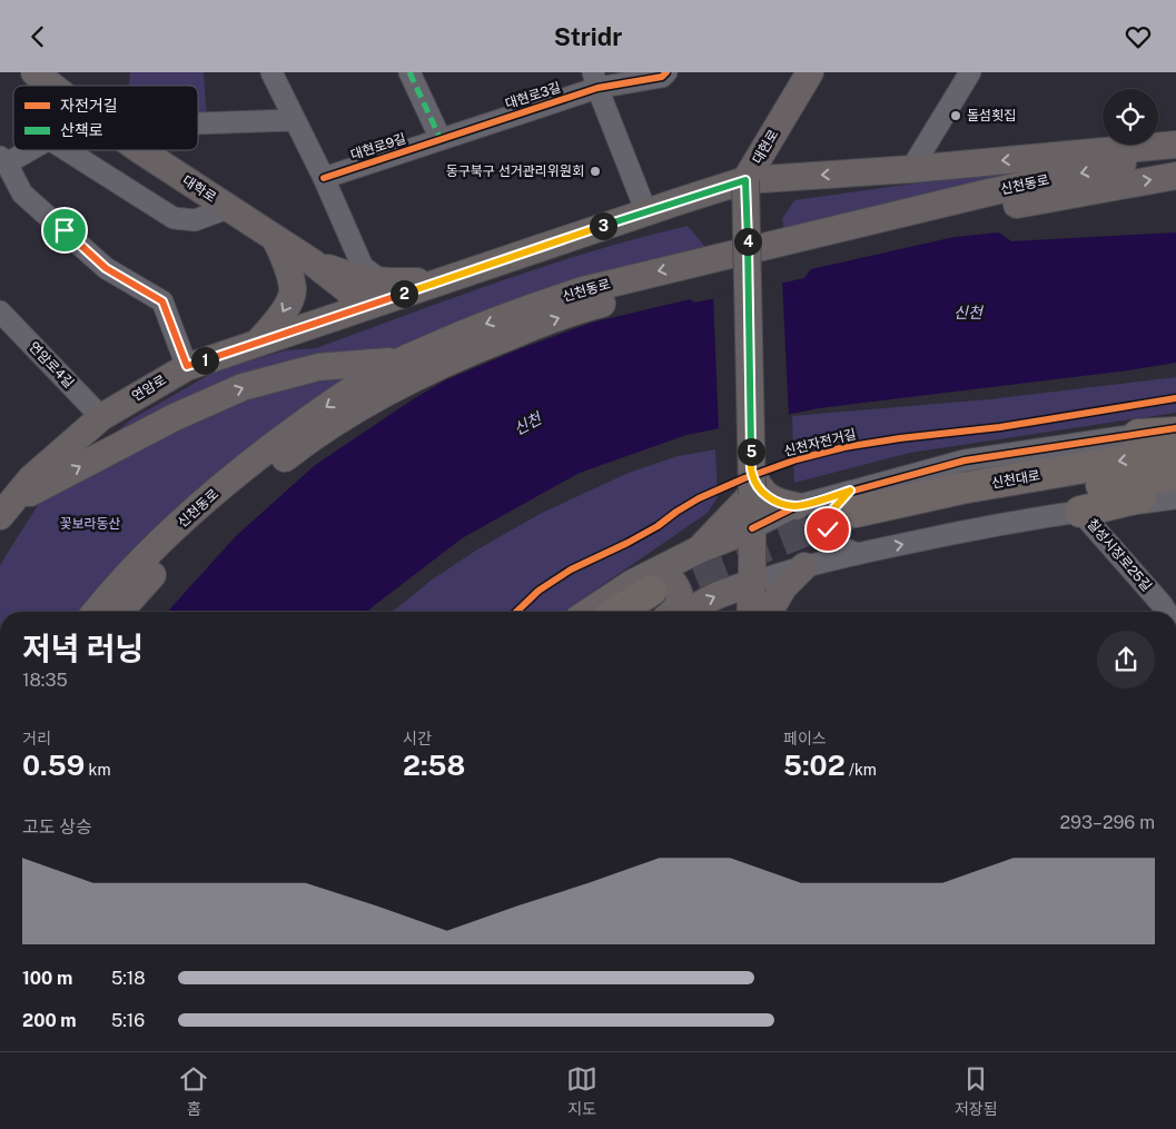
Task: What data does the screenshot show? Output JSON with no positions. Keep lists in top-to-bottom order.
{
  "streets": {
    "highway": ["신천대로"],
    "main road": [
      "대현로",
      "신천동로",
      "대학로",
      "연암로"
    ],
    "street": [
      "대현로3길",
      "대현로9길",
      "연암로4길",
      "칠성시장로25길"
    ],
    "cycle path": ["신천자전거길"]
  },
  "crossings": [
    ["대현로3길", "대현로9길"],
    ["대현로", "연암로"],
    ["대학로", "연암로"],
    ["연암로4길", "연암로"]
  ],
  "water": ["신천"],
  "parks": ["꽃보라동산"],
  "places": ["돌섬횟집", "동구북구 선거관리위원회"],
  "legend": ["자전거길", "산책로"],
  "page": {
    "header": "Stridr",
    "pins": [
      "3",
      "4",
      "2",
      "1",
      "5"
    ],
    "heading": ["저녁 러닝", "18:35"],
    "stats": [
      ["거리", "0.59 km"],
      ["시간", "2:58"],
      ["페이스", "5:02 /km"]
    ],
    "chart": ["고도 상승", "293–296 m"],
    "list": [
      {
        "name": "100 m",
        "note": "5:18"
      },
      {
        "name": "200 m",
        "note": "5:16"
      }
    ],
    "tabs": ["홈", "지도", "저장됨"]
  }
}
